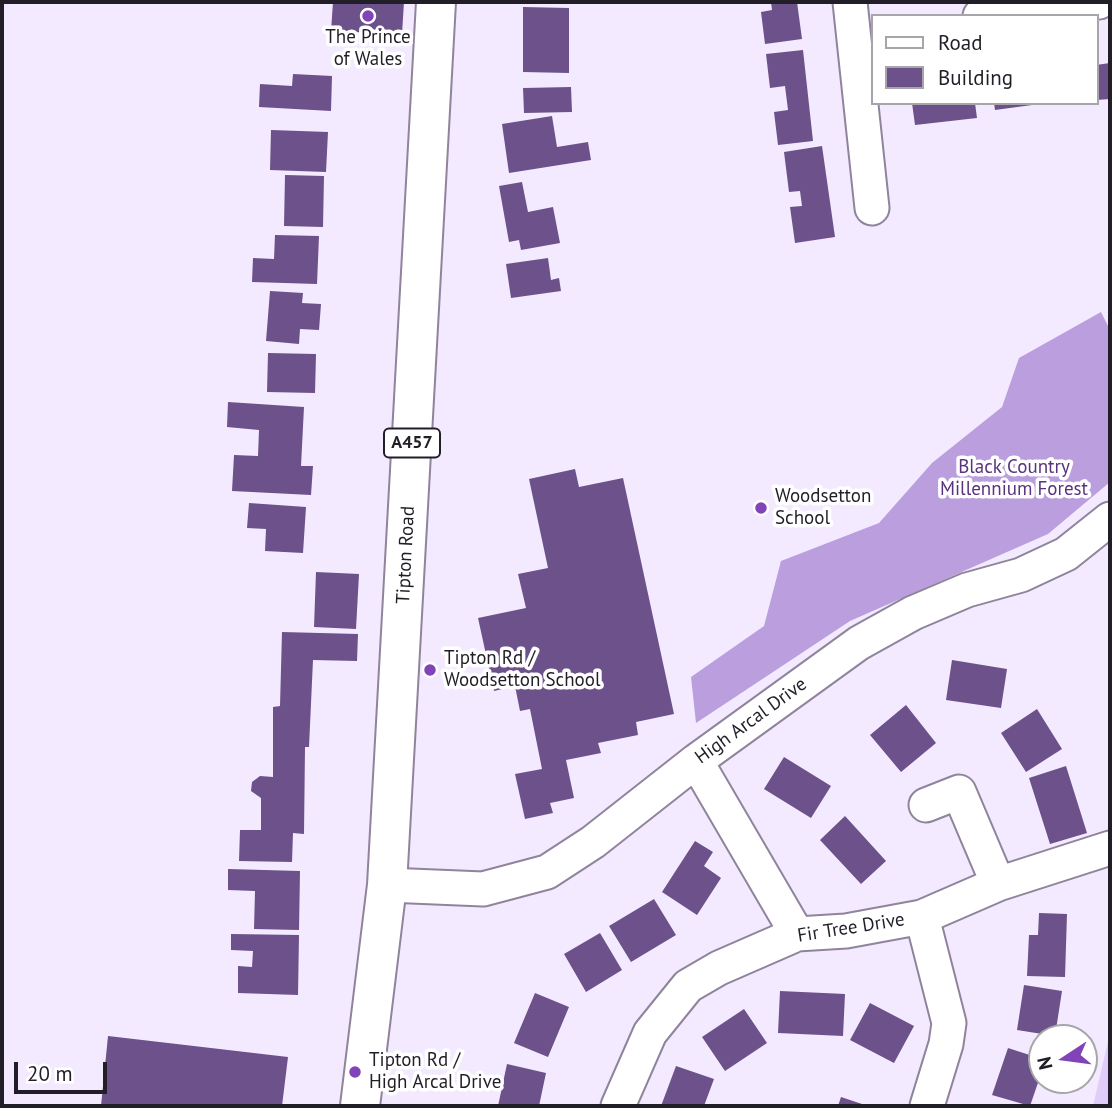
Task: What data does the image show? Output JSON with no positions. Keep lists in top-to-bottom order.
{
  "streets": {
    "main road": ["A457", "Tipton Road"],
    "street": ["High Arcal Drive", "Fir Tree Drive"]
  },
  "crossings": [
    ["Tipton Road", "High Arcal Drive"]
  ],
  "parks": ["Black Country Millennium Forest"],
  "places": [
    "The Prince of Wales",
    "Woodsetton School",
    "Tipton Rd / Woodsetton School",
    "Tipton Rd / High Arcal Drive"
  ],
  "legend": ["Road", "Building"],
  "scale_bar": "20 m",
  "north": "left"
}
